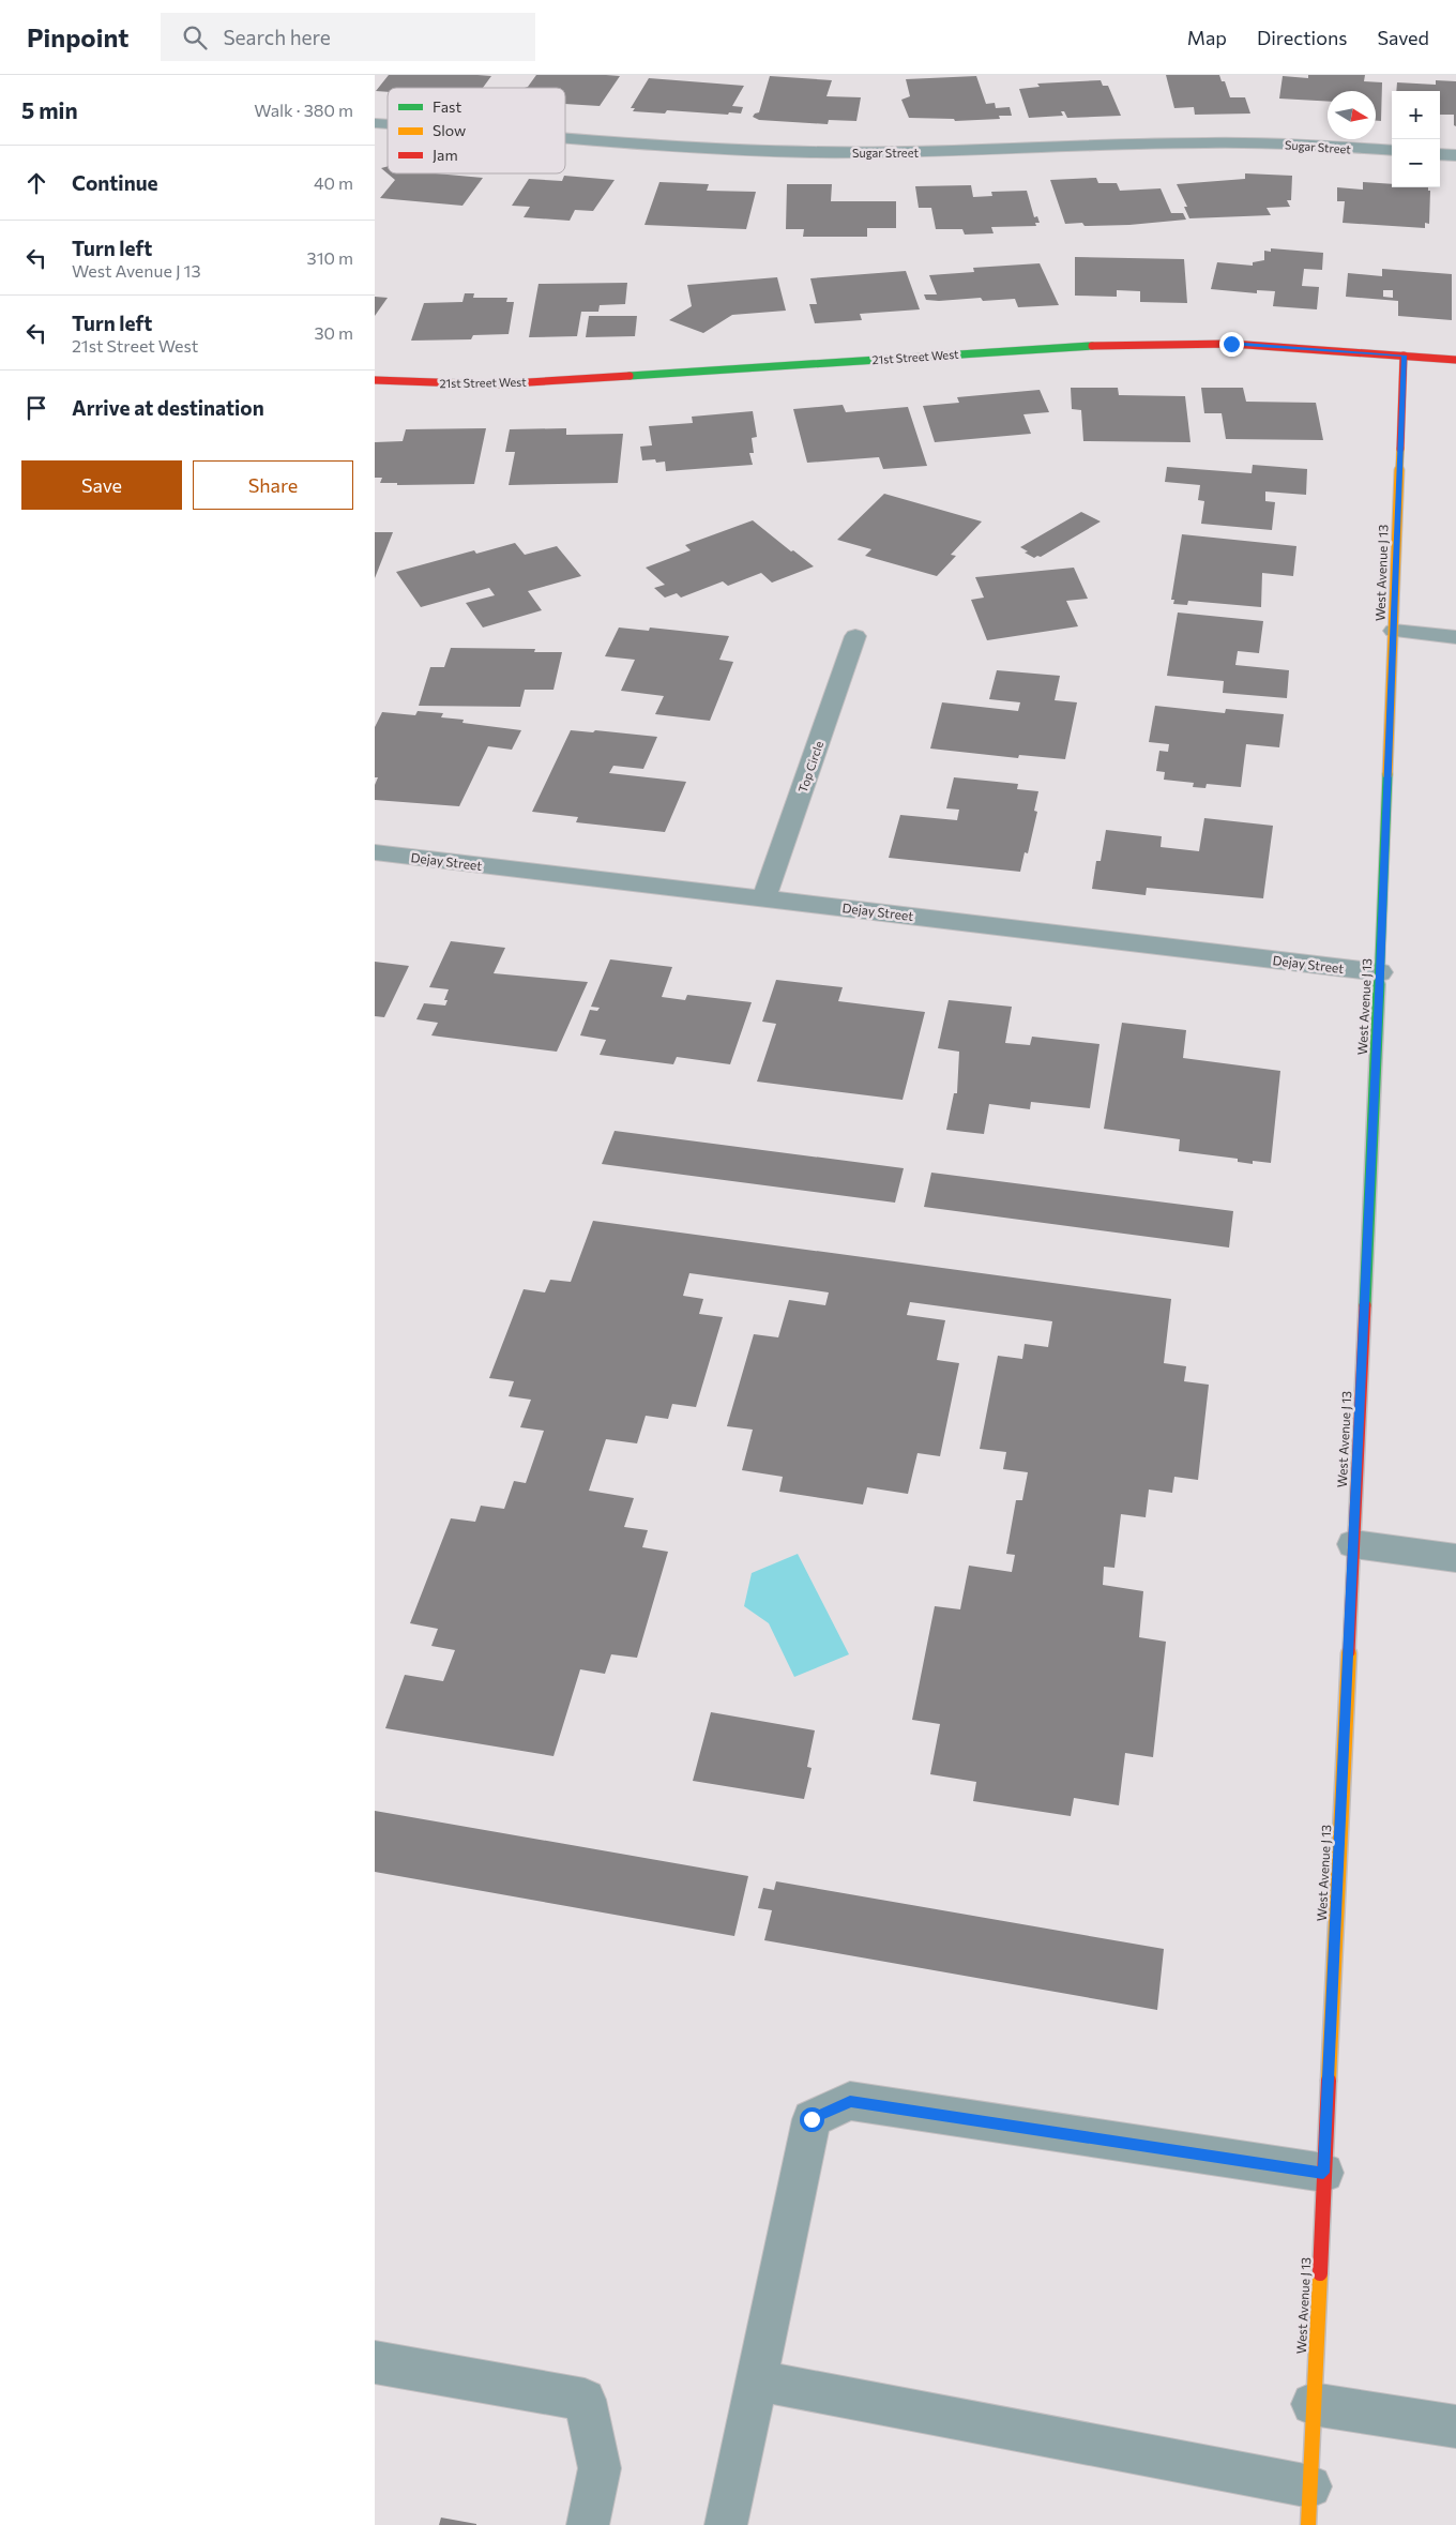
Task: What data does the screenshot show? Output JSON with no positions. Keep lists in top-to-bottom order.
{
  "streets": {
    "street": [
      "Sugar Street",
      "21st Street West",
      "West Avenue J 13",
      "Top Circle",
      "Dejay Street"
    ]
  },
  "crossings": [
    ["21st Street West", "West Avenue J 13"],
    ["West Avenue J 13", "Dejay Street"],
    ["Top Circle", "Dejay Street"]
  ],
  "legend": ["Fast", "Slow", "Jam"],
  "north": "right",
  "page": {
    "header": "Pinpoint",
    "search": "Search here",
    "nav": ["Map", "Directions", "Saved"],
    "heading": ["5 min", "Walk · 380 m"],
    "map_buttons": ["+", "−"],
    "list": [
      ["Continue", "40 m"],
      ["Turn left", "West Avenue J 13", "310 m"],
      ["Turn left", "21st Street West", "30 m"],
      "Arrive at destination"
    ],
    "buttons": ["Save", "Share"]
  }
}
